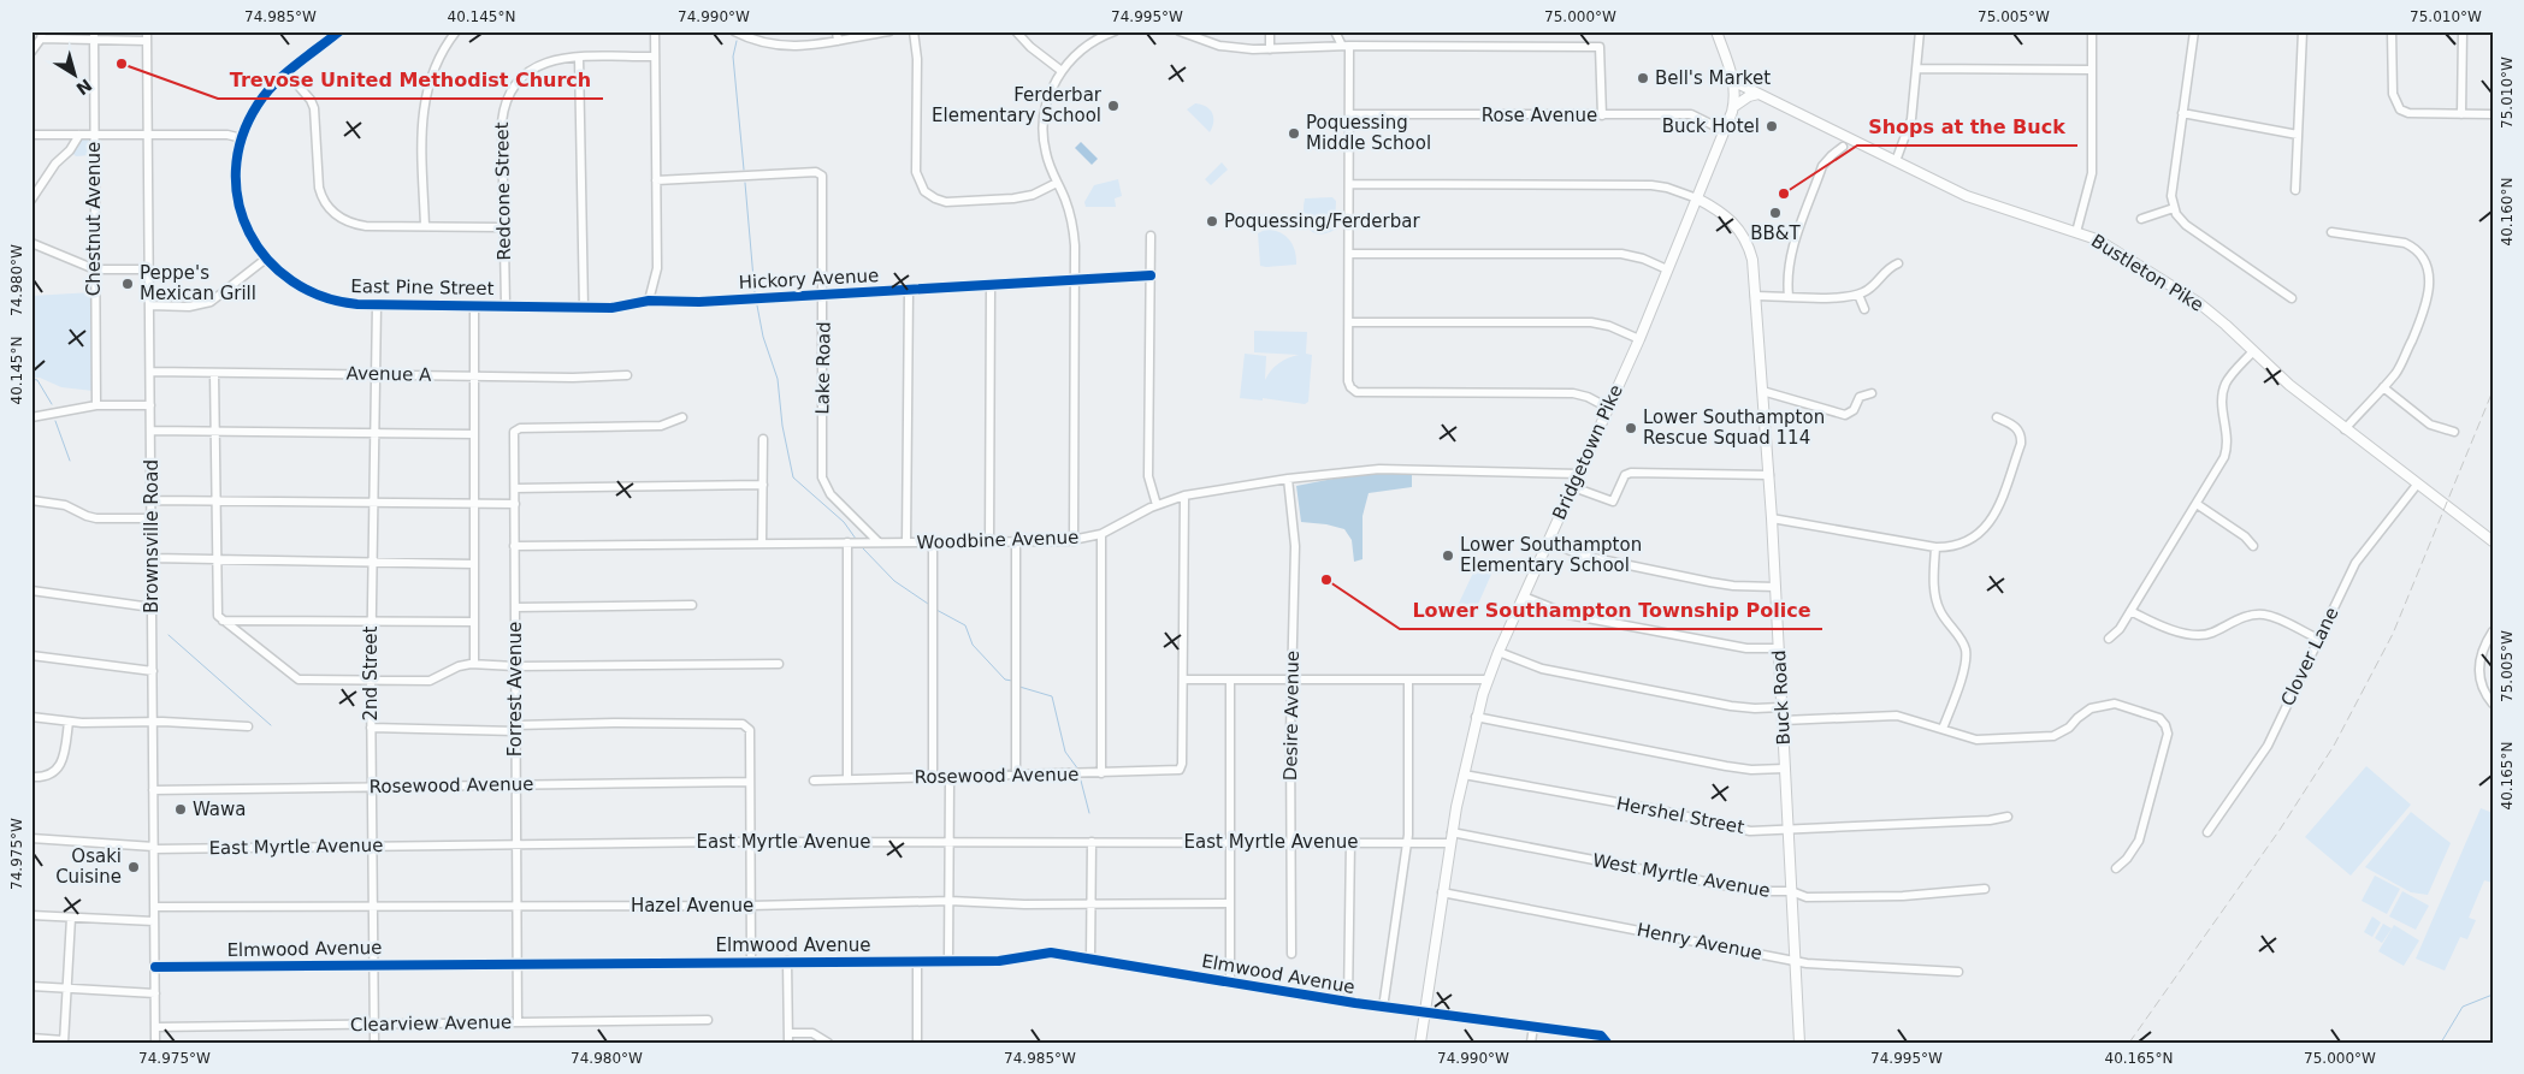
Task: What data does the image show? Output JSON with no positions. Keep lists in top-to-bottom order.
{
  "streets": {
    "main road": ["Bustleton Pike", "Bridgetown Pike", "Buck Road"],
    "street": [
      "Rose Avenue",
      "Redcone Street",
      "Chestnut Avenue",
      "Hickory Avenue",
      "East Pine Street",
      "Lake Road",
      "Avenue A",
      "Brownsville Road",
      "Woodbine Avenue",
      "Clover Lane",
      "2nd Street",
      "Forrest Avenue",
      "Desire Avenue",
      "Rosewood Avenue",
      "Hershel Street",
      "East Myrtle Avenue",
      "West Myrtle Avenue",
      "Hazel Avenue",
      "Henry Avenue",
      "Elmwood Avenue",
      "Clearview Avenue"
    ]
  },
  "crossings": [
    ["Rose Avenue", "Bridgetown Pike"],
    ["Redcone Street", "East Pine Street"],
    ["Bustleton Pike", "Bridgetown Pike"],
    ["Bustleton Pike", "Clover Lane"],
    ["Hickory Avenue", "East Pine Street"],
    ["Hickory Avenue", "Lake Road"],
    ["East Pine Street", "2nd Street"],
    ["Lake Road", "Woodbine Avenue"],
    ["Avenue A", "Brownsville Road"],
    ["Avenue A", "2nd Street"],
    ["Bridgetown Pike", "Woodbine Avenue"],
    ["Bridgetown Pike", "Buck Road"],
    ["Bridgetown Pike", "Hershel Street"],
    ["Bridgetown Pike", "East Myrtle Avenue"],
    ["Bridgetown Pike", "West Myrtle Avenue"],
    ["Bridgetown Pike", "Henry Avenue"],
    ["Bridgetown Pike", "Elmwood Avenue"],
    ["Brownsville Road", "Rosewood Avenue"],
    ["Brownsville Road", "East Myrtle Avenue"],
    ["Brownsville Road", "Hazel Avenue"],
    ["Brownsville Road", "Elmwood Avenue"],
    ["Brownsville Road", "Clearview Avenue"],
    ["Woodbine Avenue", "Forrest Avenue"],
    ["Woodbine Avenue", "Desire Avenue"],
    ["2nd Street", "Rosewood Avenue"],
    ["2nd Street", "East Myrtle Avenue"],
    ["2nd Street", "Hazel Avenue"],
    ["2nd Street", "Elmwood Avenue"],
    ["2nd Street", "Clearview Avenue"],
    ["Forrest Avenue", "Rosewood Avenue"],
    ["Forrest Avenue", "East Myrtle Avenue"],
    ["Forrest Avenue", "Hazel Avenue"],
    ["Forrest Avenue", "Elmwood Avenue"],
    ["Forrest Avenue", "Clearview Avenue"],
    ["Buck Road", "Hershel Street"],
    ["Buck Road", "West Myrtle Avenue"],
    ["Buck Road", "Henry Avenue"],
    ["Desire Avenue", "East Myrtle Avenue"]
  ],
  "places": [
    "Trevose United Methodist Church",
    "Bell's Market",
    "Ferderbar Elementary School",
    "Buck Hotel",
    "Poquessing Middle School",
    "Shops at the Buck",
    "BB&T",
    "Poquessing/Ferderbar",
    "Peppe's Mexican Grill",
    "Lower Southampton Rescue Squad 114",
    "Lower Southampton Elementary School",
    "Lower Southampton Township Police",
    "Wawa",
    "Osaki Cuisine"
  ],
  "north": "bottom right",
  "coordinates": [
    "74.985°W",
    "40.145°N",
    "74.990°W",
    "74.995°W",
    "75.000°W",
    "75.005°W",
    "75.010°W",
    "40.160°N",
    "74.980°W",
    "40.165°N",
    "74.975°W"
  ]
}
